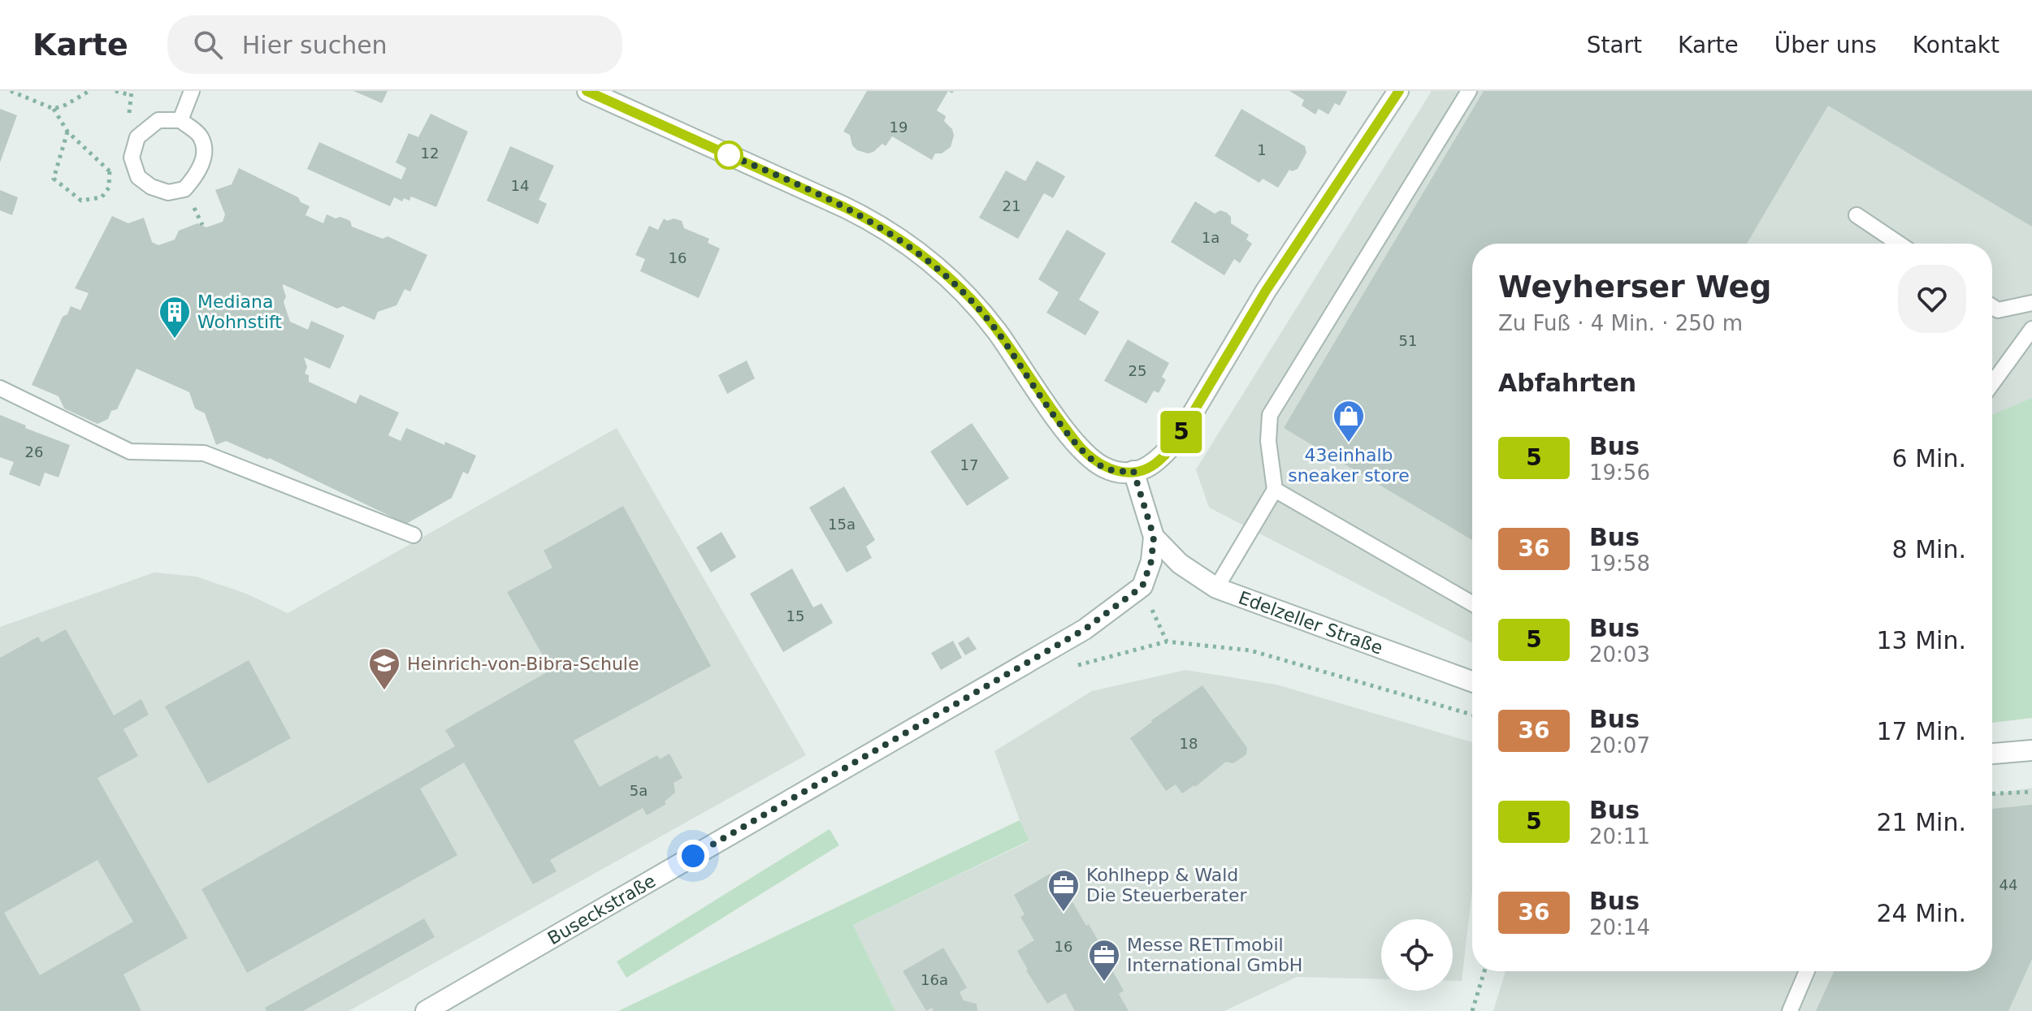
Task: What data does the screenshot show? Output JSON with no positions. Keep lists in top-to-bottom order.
{
  "streets": {
    "street": ["Edelzeller Straße", "Buseckstraße"]
  },
  "crossings": [
    ["Edelzeller Straße", "Buseckstraße"]
  ],
  "places": {
    "building": ["Mediana Wohnstift"],
    "shop": ["43einhalb sneaker store"],
    "school or university": ["Heinrich-von-Bibra-Schule"],
    "office": ["Kohlhepp & Wald Die Steuerberater", "Messe RETTmobil International GmbH"]
  },
  "lines": ["bus line 5"],
  "house_numbers": [
    "19",
    "1",
    "12",
    "14",
    "21",
    "1a",
    "16",
    "51",
    "25",
    "26",
    "17",
    "15a",
    "15",
    "18",
    "5a",
    "44",
    "16",
    "16a"
  ],
  "page": {
    "header": "Karte",
    "search": "Hier suchen",
    "nav": [
      "Start",
      "Karte",
      "Über uns",
      "Kontakt"
    ],
    "on_map": "5",
    "heading": [
      ["Weyherser Weg", "Zu Fuß · 4 Min. · 250 m"],
      "Abfahrten"
    ],
    "list": [
      {
        "mark": "5",
        "name": "Bus",
        "note": "19:56",
        "value": "6 Min."
      },
      {
        "mark": "36",
        "name": "Bus",
        "note": "19:58",
        "value": "8 Min."
      },
      {
        "mark": "5",
        "name": "Bus",
        "note": "20:03",
        "value": "13 Min."
      },
      {
        "mark": "36",
        "name": "Bus",
        "note": "20:07",
        "value": "17 Min."
      },
      {
        "mark": "5",
        "name": "Bus",
        "note": "20:11",
        "value": "21 Min."
      },
      {
        "mark": "36",
        "name": "Bus",
        "note": "20:14",
        "value": "24 Min."
      }
    ]
  }
}
